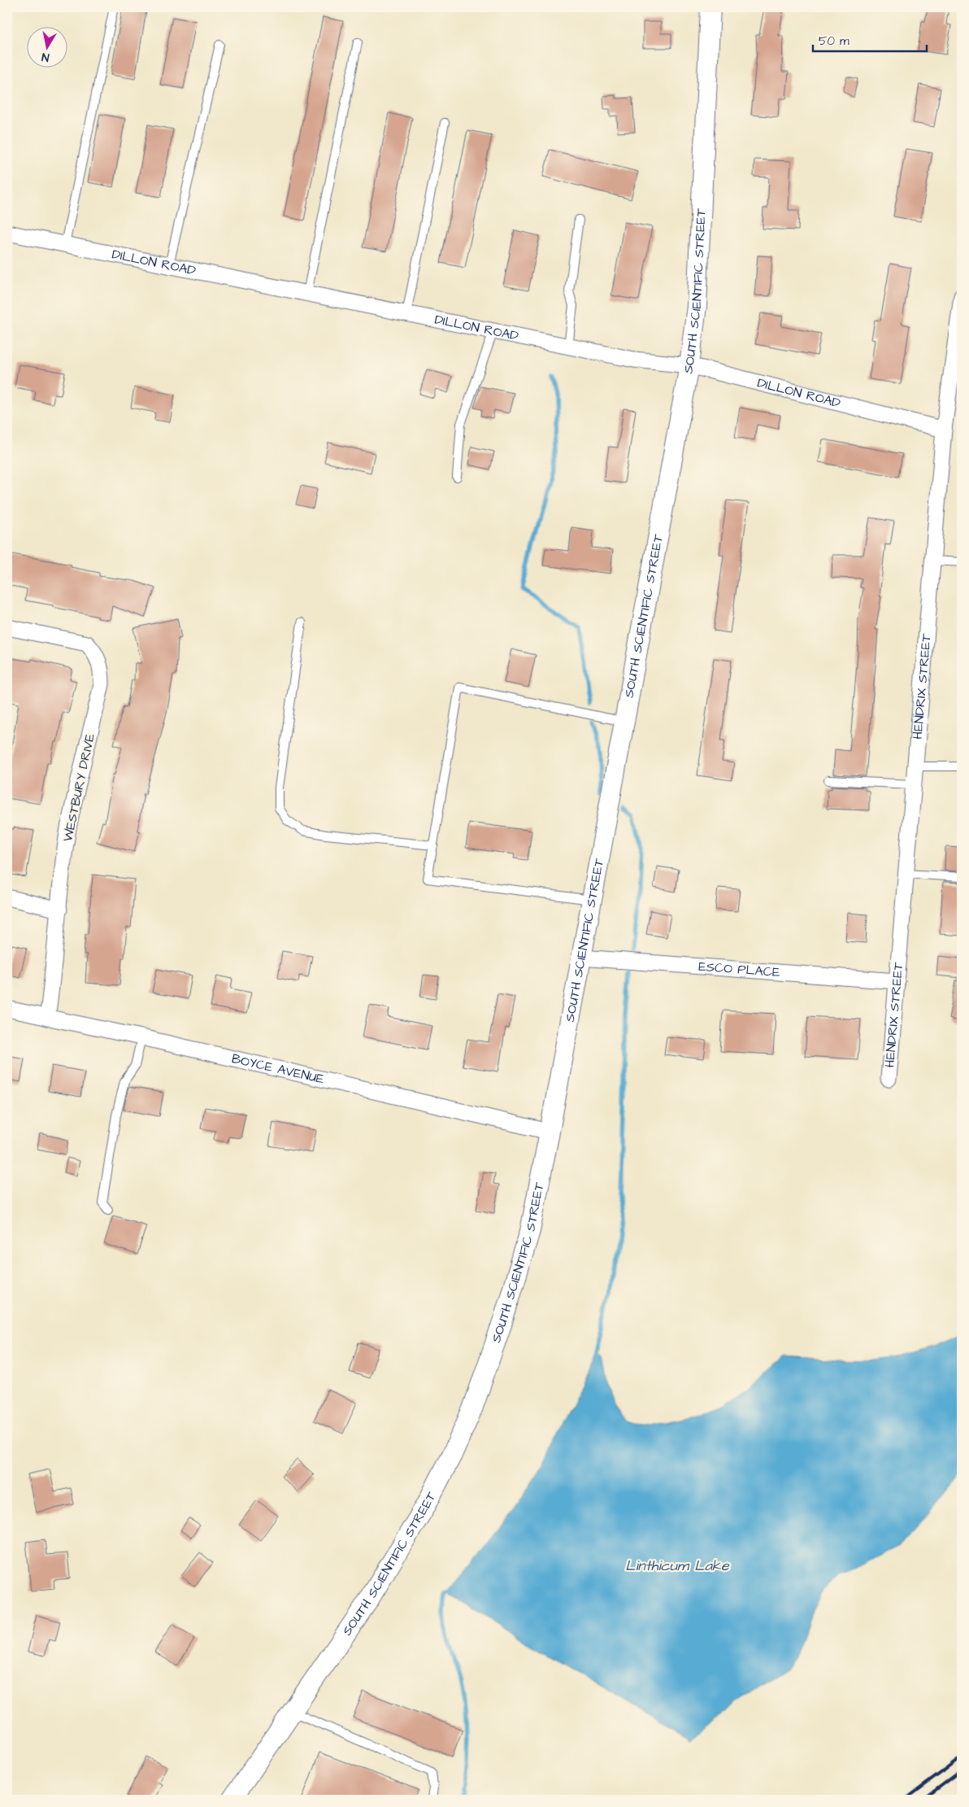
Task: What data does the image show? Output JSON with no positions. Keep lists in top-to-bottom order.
{
  "streets": {
    "street": [
      "DILLON ROAD",
      "SOUTH SCIENTIFIC STREET",
      "HENDRIX STREET",
      "WESTBURY DRIVE",
      "ESCO PLACE",
      "BOYCE AVENUE"
    ]
  },
  "crossings": [
    ["DILLON ROAD", "SOUTH SCIENTIFIC STREET"],
    ["DILLON ROAD", "HENDRIX STREET"],
    ["SOUTH SCIENTIFIC STREET", "ESCO PLACE"],
    ["SOUTH SCIENTIFIC STREET", "BOYCE AVENUE"],
    ["HENDRIX STREET", "ESCO PLACE"],
    ["WESTBURY DRIVE", "BOYCE AVENUE"]
  ],
  "water": ["Linthicum Lake"],
  "scale_bar": "50 m",
  "north": "bottom"
}
